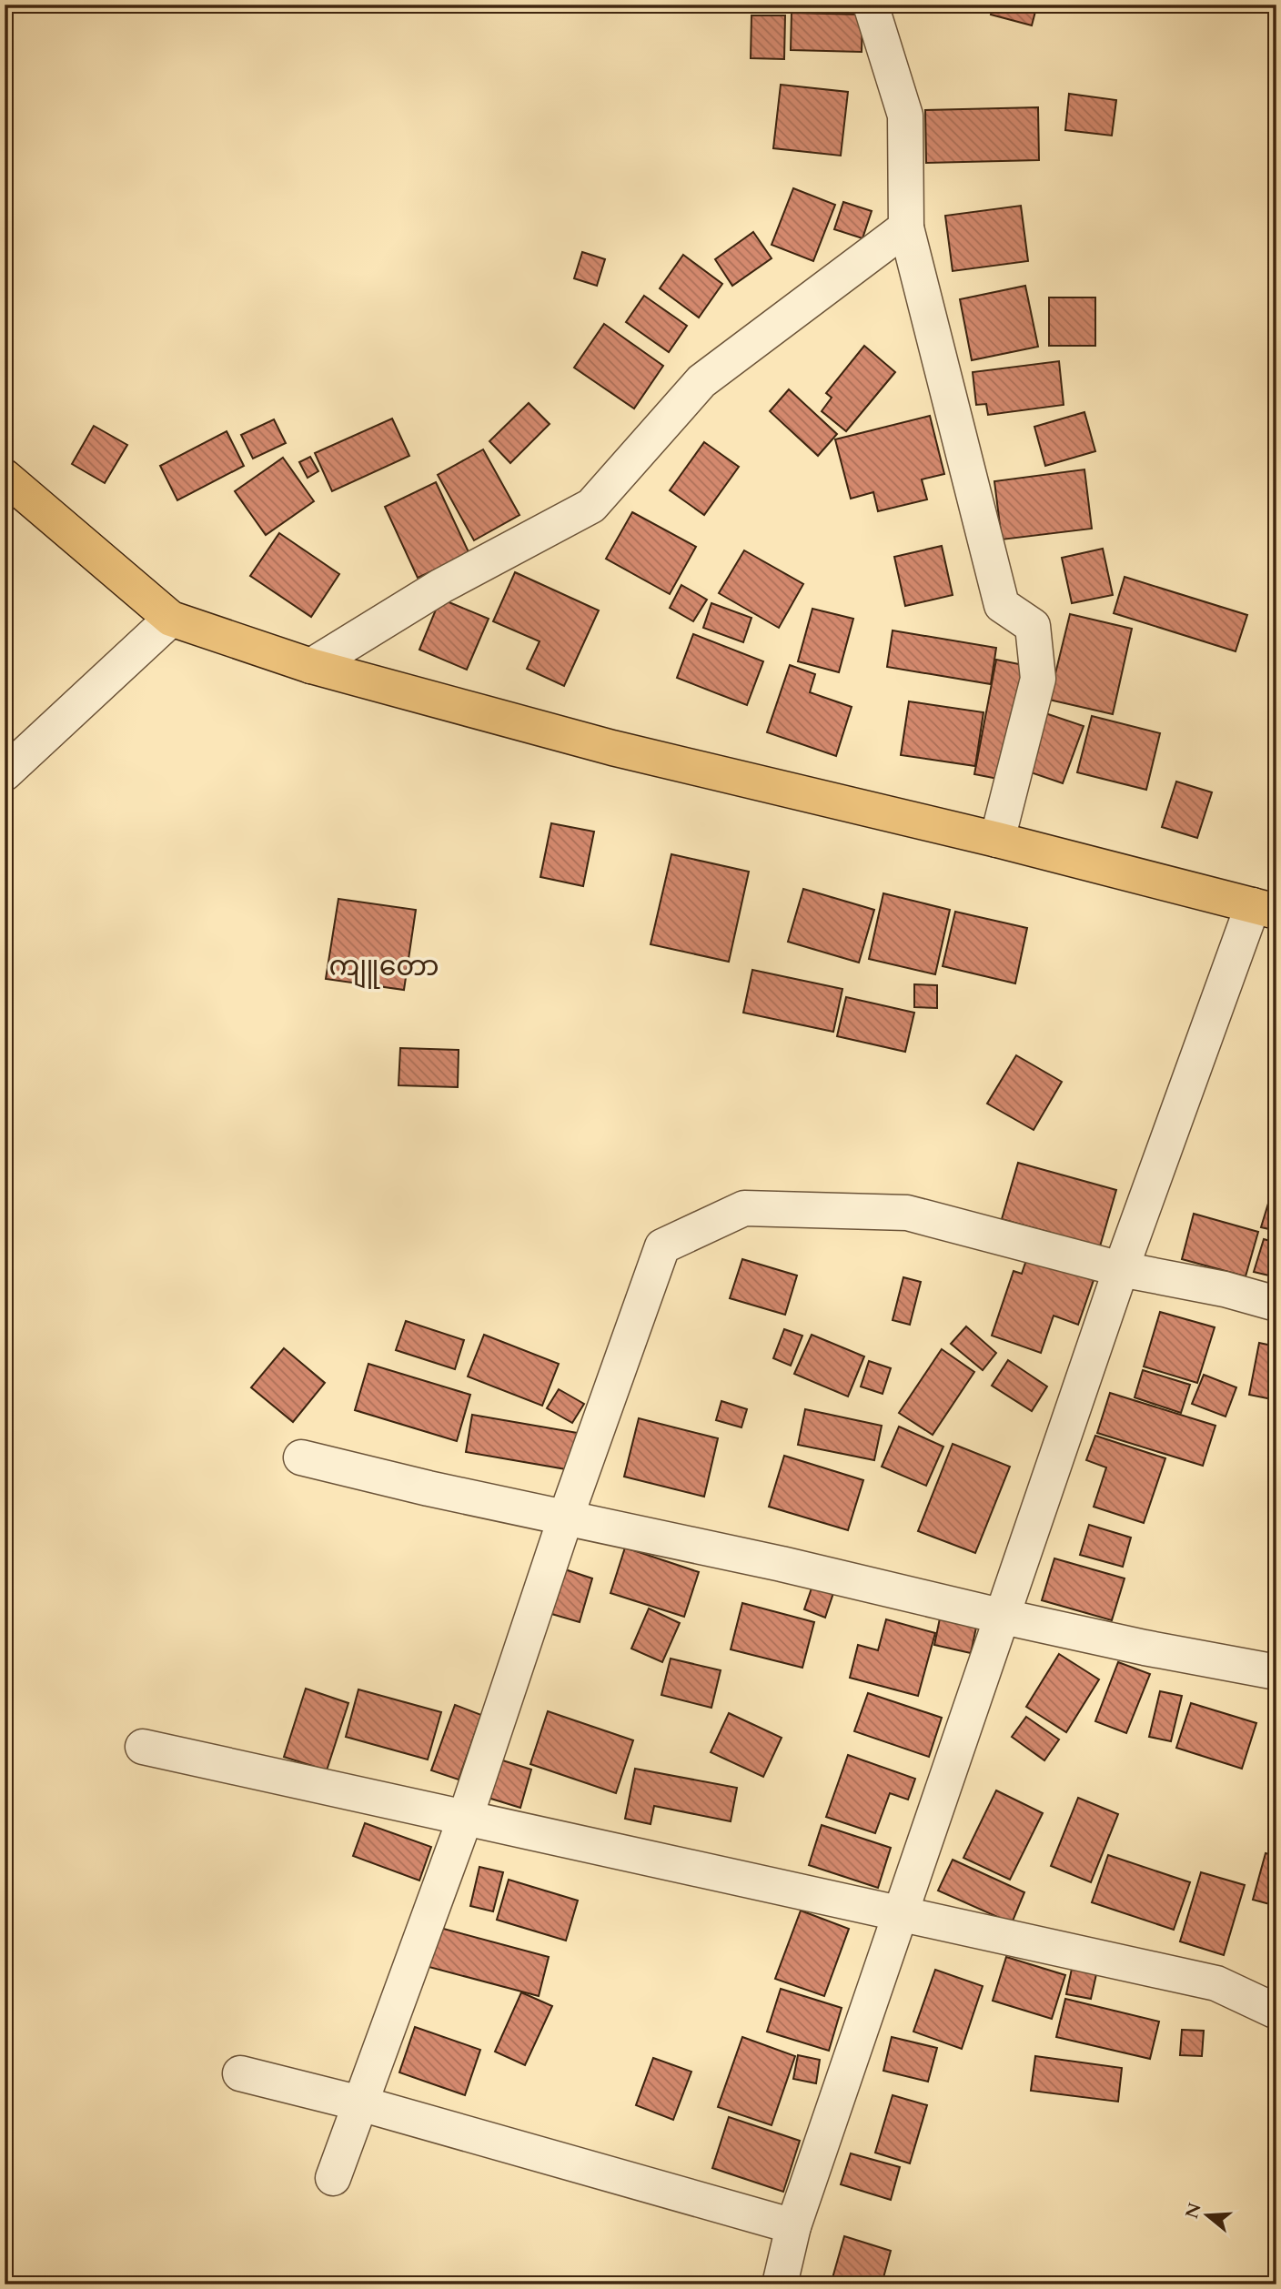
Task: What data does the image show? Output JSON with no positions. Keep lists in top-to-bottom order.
{
  "districts": ["ကျူတော"],
  "north": "left"
}
